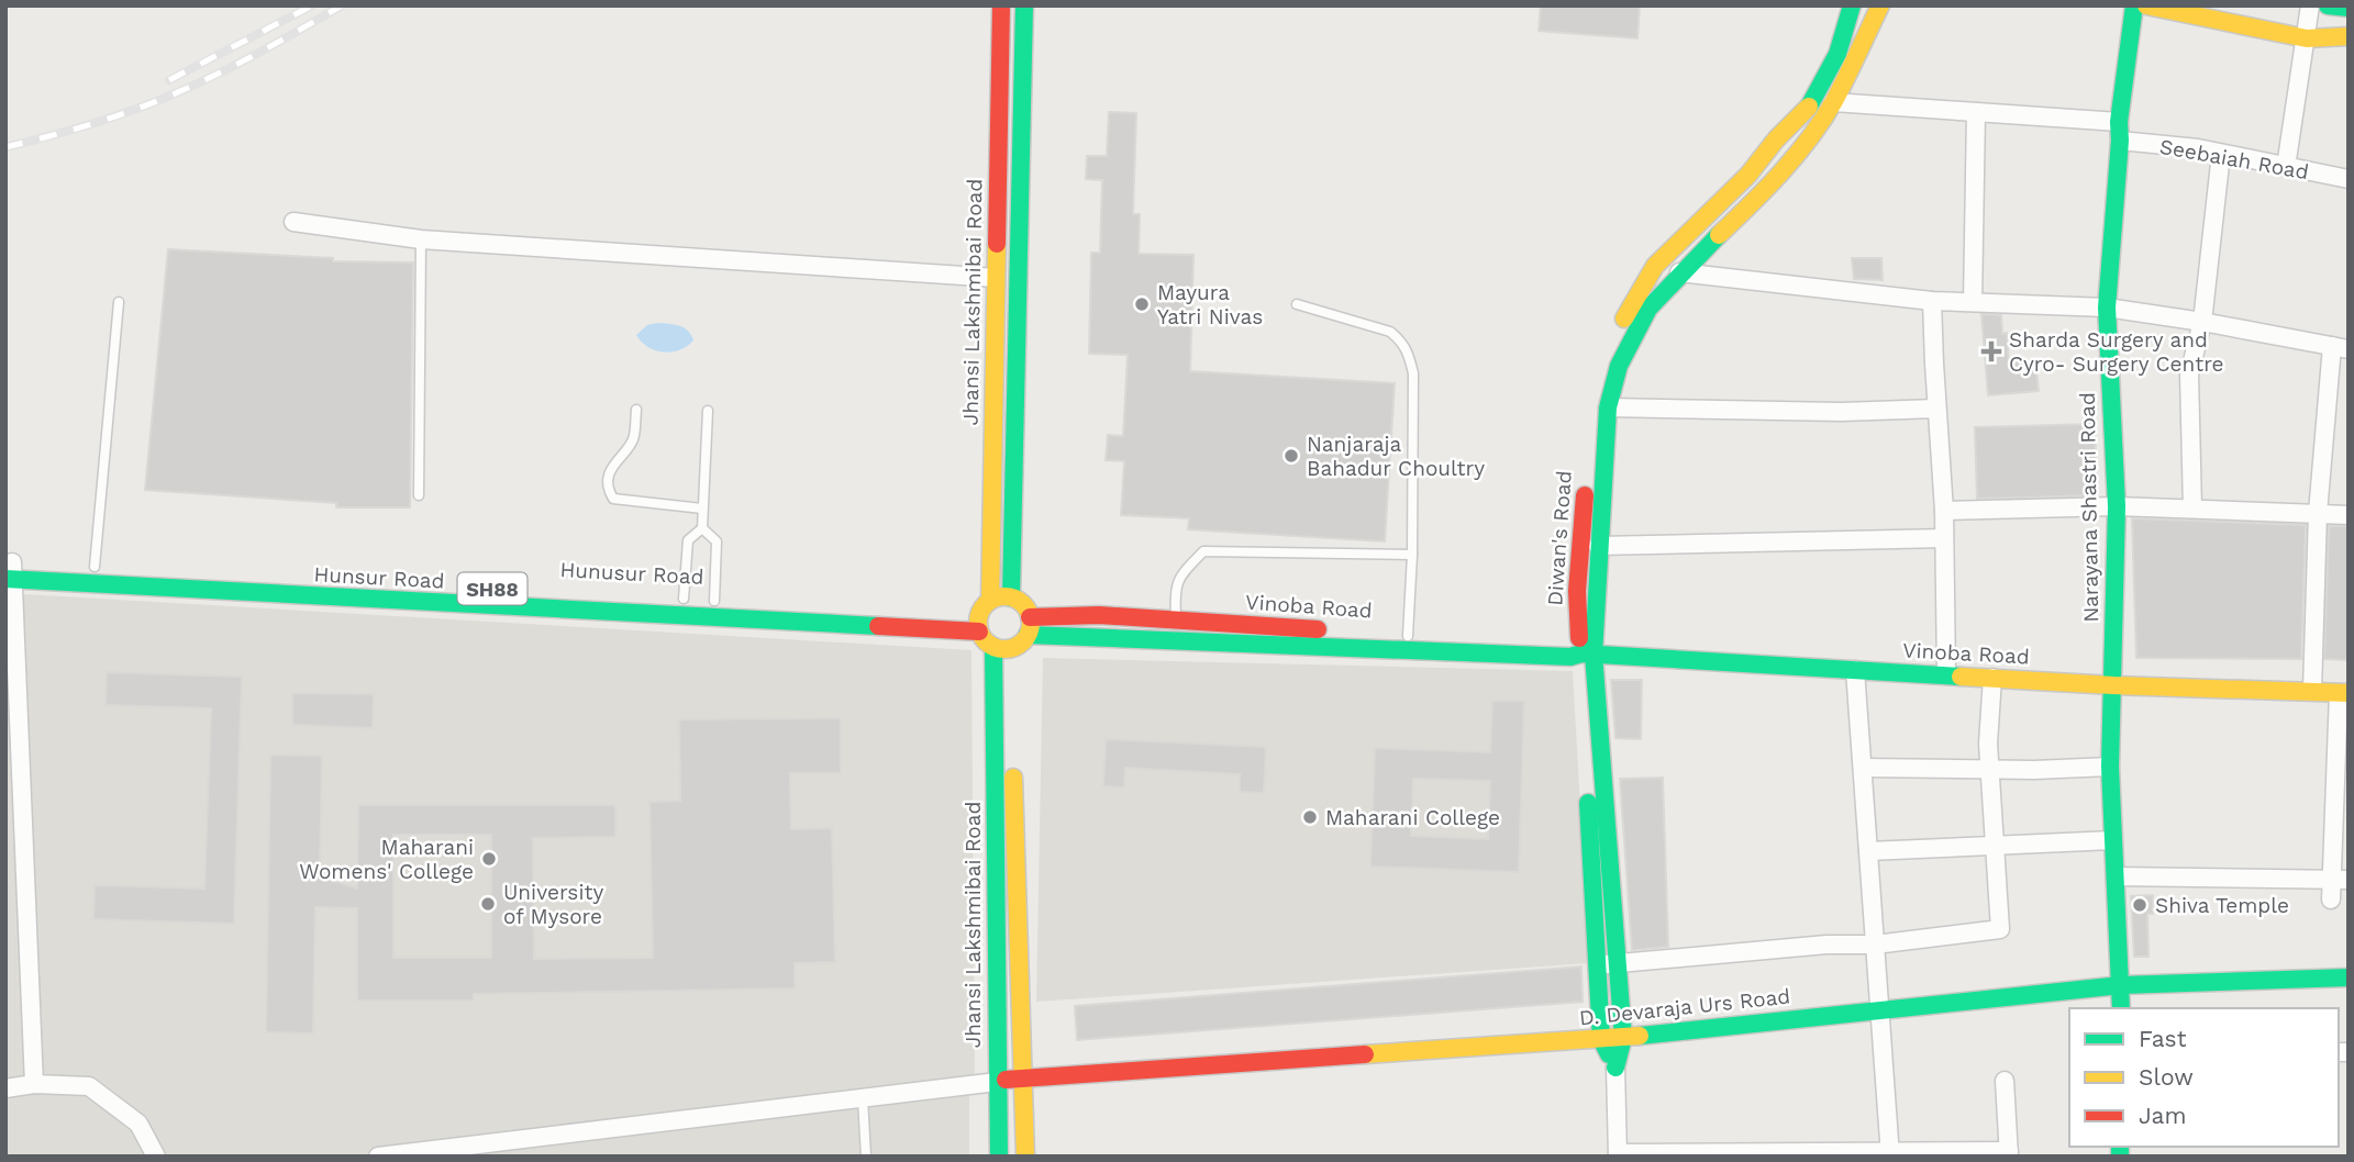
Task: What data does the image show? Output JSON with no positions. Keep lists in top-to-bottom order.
{
  "streets": {
    "street": [
      "Seebaiah Road",
      "Jhansi Lakshmibai Road",
      "Narayana Shastri Road",
      "Diwan's Road",
      "Hunusur Road",
      "Hunsur Road",
      "SH88",
      "Vinoba Road",
      "D. Devaraja Urs Road"
    ]
  },
  "crossings": [
    ["Seebaiah Road", "Narayana Shastri Road"],
    ["Jhansi Lakshmibai Road", "Hunusur Road"],
    ["Jhansi Lakshmibai Road", "Hunsur Road"],
    ["Jhansi Lakshmibai Road", "Vinoba Road"],
    ["Jhansi Lakshmibai Road", "D. Devaraja Urs Road"],
    ["Narayana Shastri Road", "Vinoba Road"],
    ["Narayana Shastri Road", "D. Devaraja Urs Road"],
    ["Diwan's Road", "Vinoba Road"],
    ["Diwan's Road", "D. Devaraja Urs Road"],
    ["Hunusur Road", "Hunsur Road"],
    ["Hunusur Road", "Vinoba Road"],
    ["Hunsur Road", "Vinoba Road"]
  ],
  "places": {
    "other": [
      "Mayura Yatri Nivas",
      "Nanjaraja Bahadur Choultry",
      "Maharani College",
      "Maharani Womens' College",
      "University of Mysore",
      "Shiva Temple"
    ],
    "health": ["Sharda Surgery and Cyro- Surgery Centre"]
  },
  "legend": ["Fast", "Slow", "Jam"]
}
